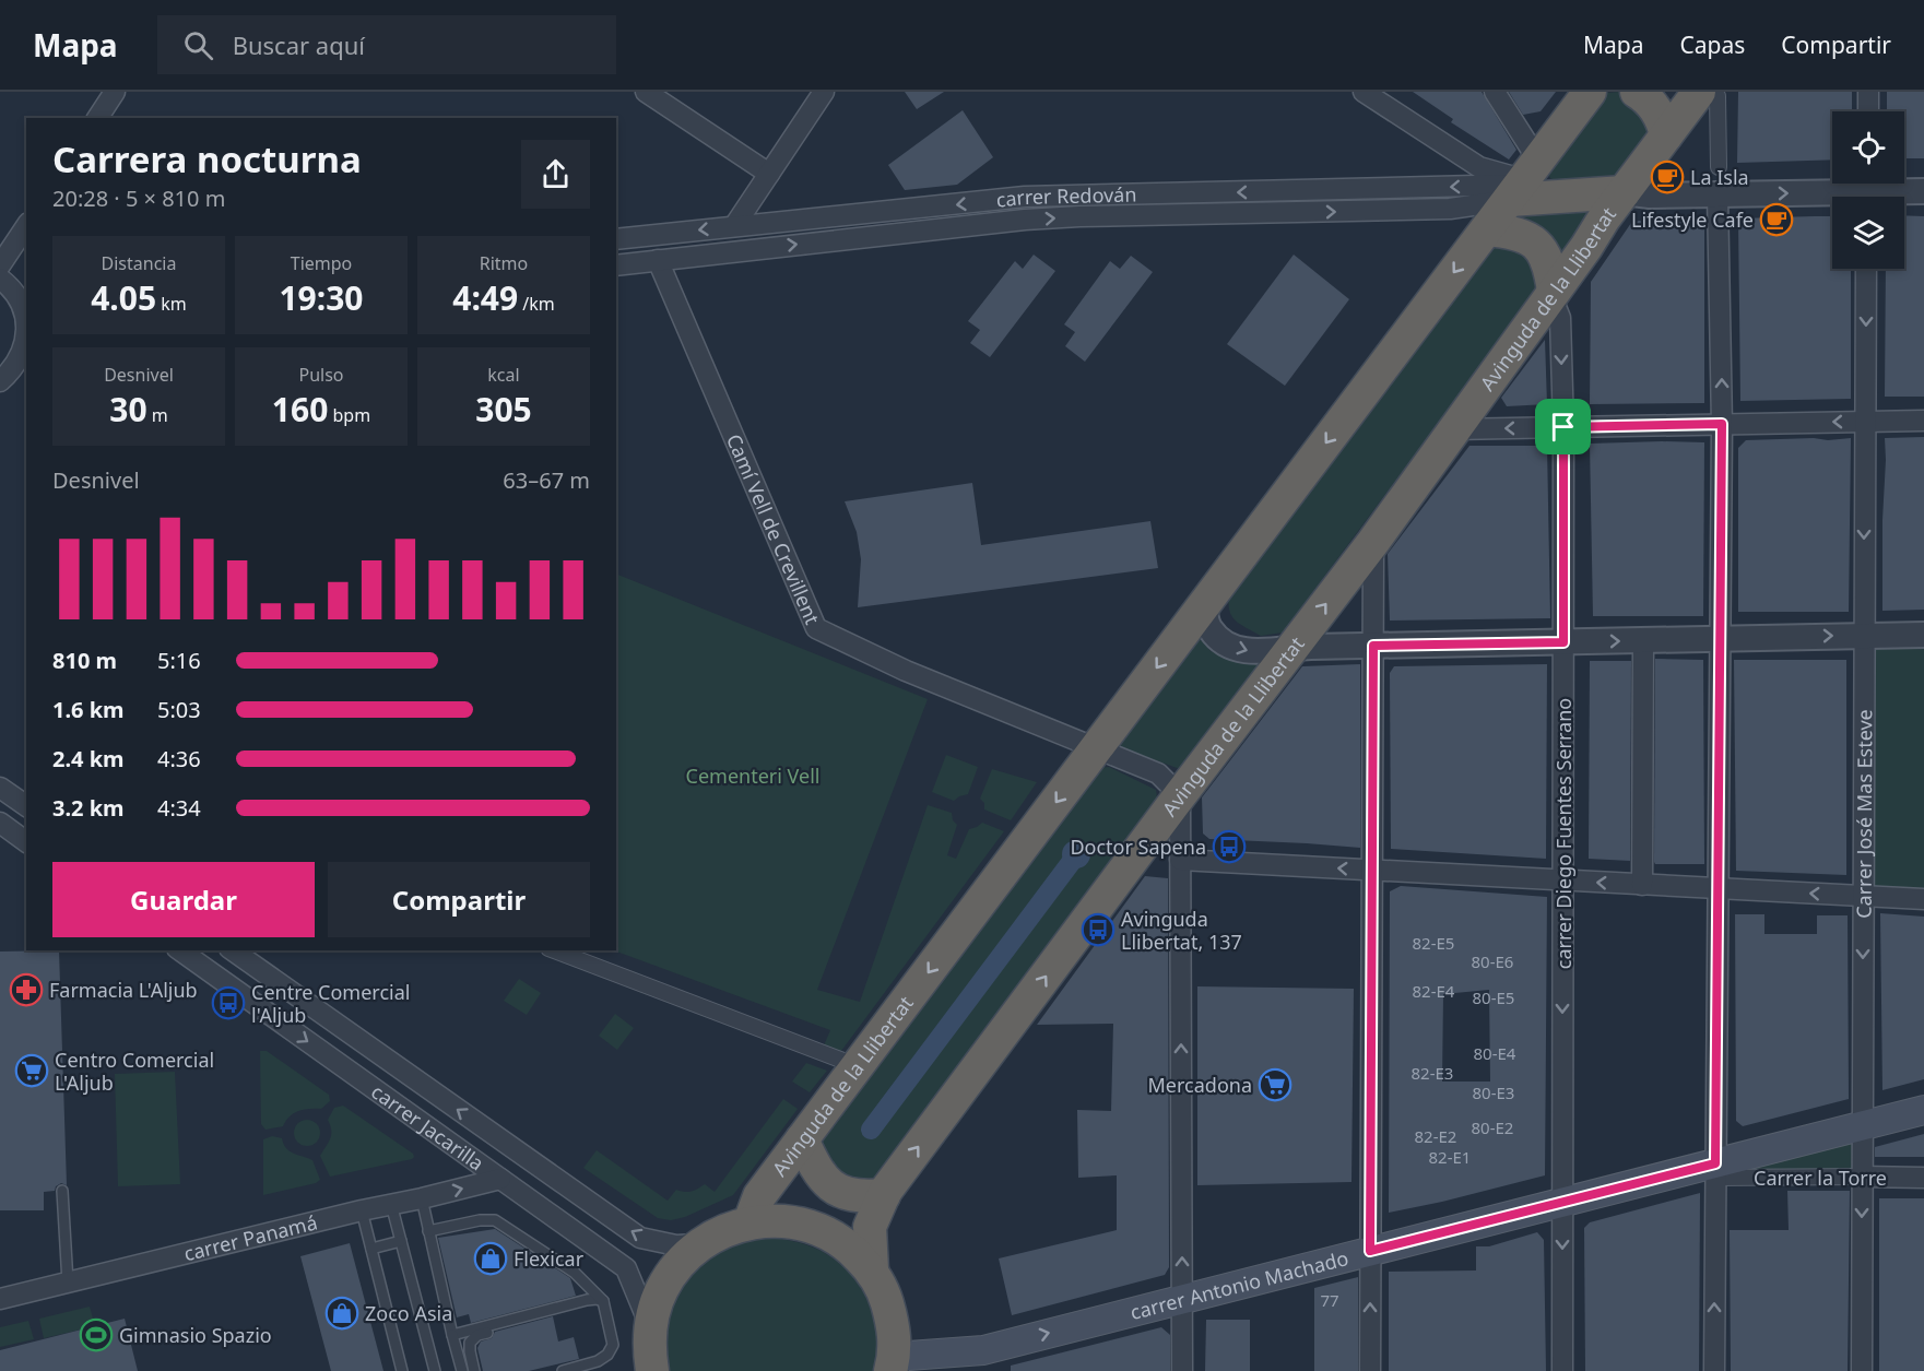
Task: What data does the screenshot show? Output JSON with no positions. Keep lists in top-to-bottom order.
{
  "streets": {
    "highway": ["Avinguda de la Llibertat"],
    "main road": ["carrer Antonio Machado"],
    "street": [
      "carrer Redován",
      "Camí Vell de Crevillent",
      "Carrer José Mas Esteve",
      "carrer Diego Fuentes Serrano",
      "carrer Jacarilla",
      "Carrer la Torre",
      "carrer Panamá"
    ]
  },
  "crossings": [
    ["carrer Redován", "Avinguda de la Llibertat"],
    ["carrer Redován", "Camí Vell de Crevillent"],
    ["Avinguda de la Llibertat", "Camí Vell de Crevillent"],
    ["Avinguda de la Llibertat", "carrer Diego Fuentes Serrano"],
    ["Carrer José Mas Esteve", "Carrer la Torre"],
    ["Carrer José Mas Esteve", "carrer Antonio Machado"],
    ["carrer Diego Fuentes Serrano", "carrer Antonio Machado"],
    ["carrer Jacarilla", "carrer Panamá"],
    ["Carrer la Torre", "carrer Antonio Machado"]
  ],
  "parks": ["Cementeri Vell"],
  "places": {
    "cafe": ["La Isla", "Lifestyle Cafe"],
    "bus stop": ["Doctor Sapena", "Avinguda Llibertat, 137", "Centre Comercial l'Aljub"],
    "pharmacy": ["Farmacia L'Aljub"],
    "supermarket": ["Centro Comercial L'Aljub", "Mercadona"],
    "shop": ["Flexicar", "Zoco Asia"],
    "sports": ["Gimnasio Spazio"]
  },
  "house_numbers": [
    "82-E5",
    "80-E6",
    "82-E4",
    "80-E5",
    "80-E4",
    "82-E3",
    "80-E3",
    "80-E2",
    "82-E2",
    "82-E1",
    "77"
  ],
  "page": {
    "header": "Mapa",
    "search": "Buscar aquí",
    "nav": ["Mapa", "Capas", "Compartir"],
    "heading": ["Carrera nocturna", "20:28 · 5 × 810 m"],
    "stats": [
      ["Distancia", "4.05 km"],
      ["Tiempo", "19:30"],
      ["Ritmo", "4:49 /km"],
      ["Desnivel", "30 m"],
      ["Pulso", "160 bpm"],
      ["kcal", "305"]
    ],
    "chart": ["Desnivel", "63–67 m"],
    "list": [
      {
        "name": "810 m",
        "note": "5:16"
      },
      {
        "name": "1.6 km",
        "note": "5:03"
      },
      {
        "name": "2.4 km",
        "note": "4:36"
      },
      {
        "name": "3.2 km",
        "note": "4:34"
      }
    ],
    "buttons": ["Guardar", "Compartir"]
  }
}
